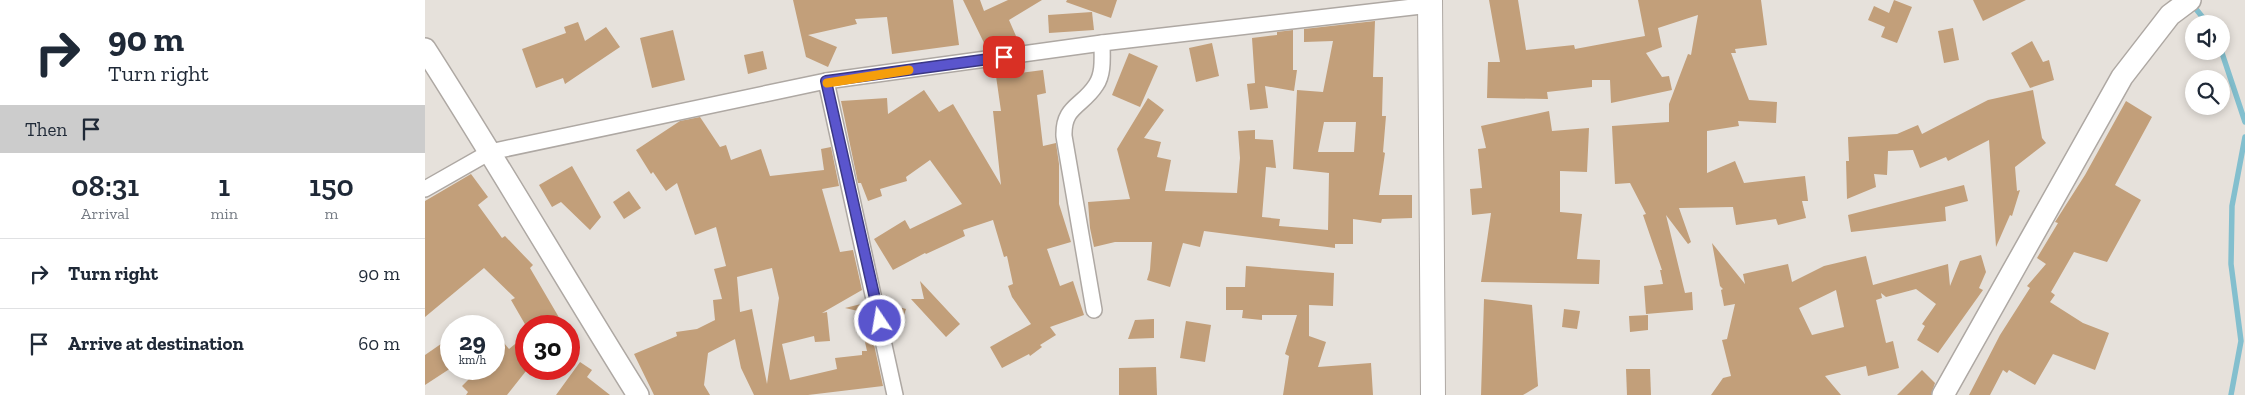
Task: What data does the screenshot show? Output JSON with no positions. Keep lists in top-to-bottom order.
{
  "page": {
    "turn": ["90 m", "Turn right"],
    "then": "Then",
    "eta": [
      "08:31",
      "Arrival",
      "1",
      "min",
      "150",
      "m"
    ],
    "list": [
      {
        "name": "Turn right",
        "value": "90 m"
      },
      {
        "name": "Arrive at destination",
        "value": "60 m"
      }
    ],
    "speed": "29 km/h",
    "limit": "30"
  }
}
